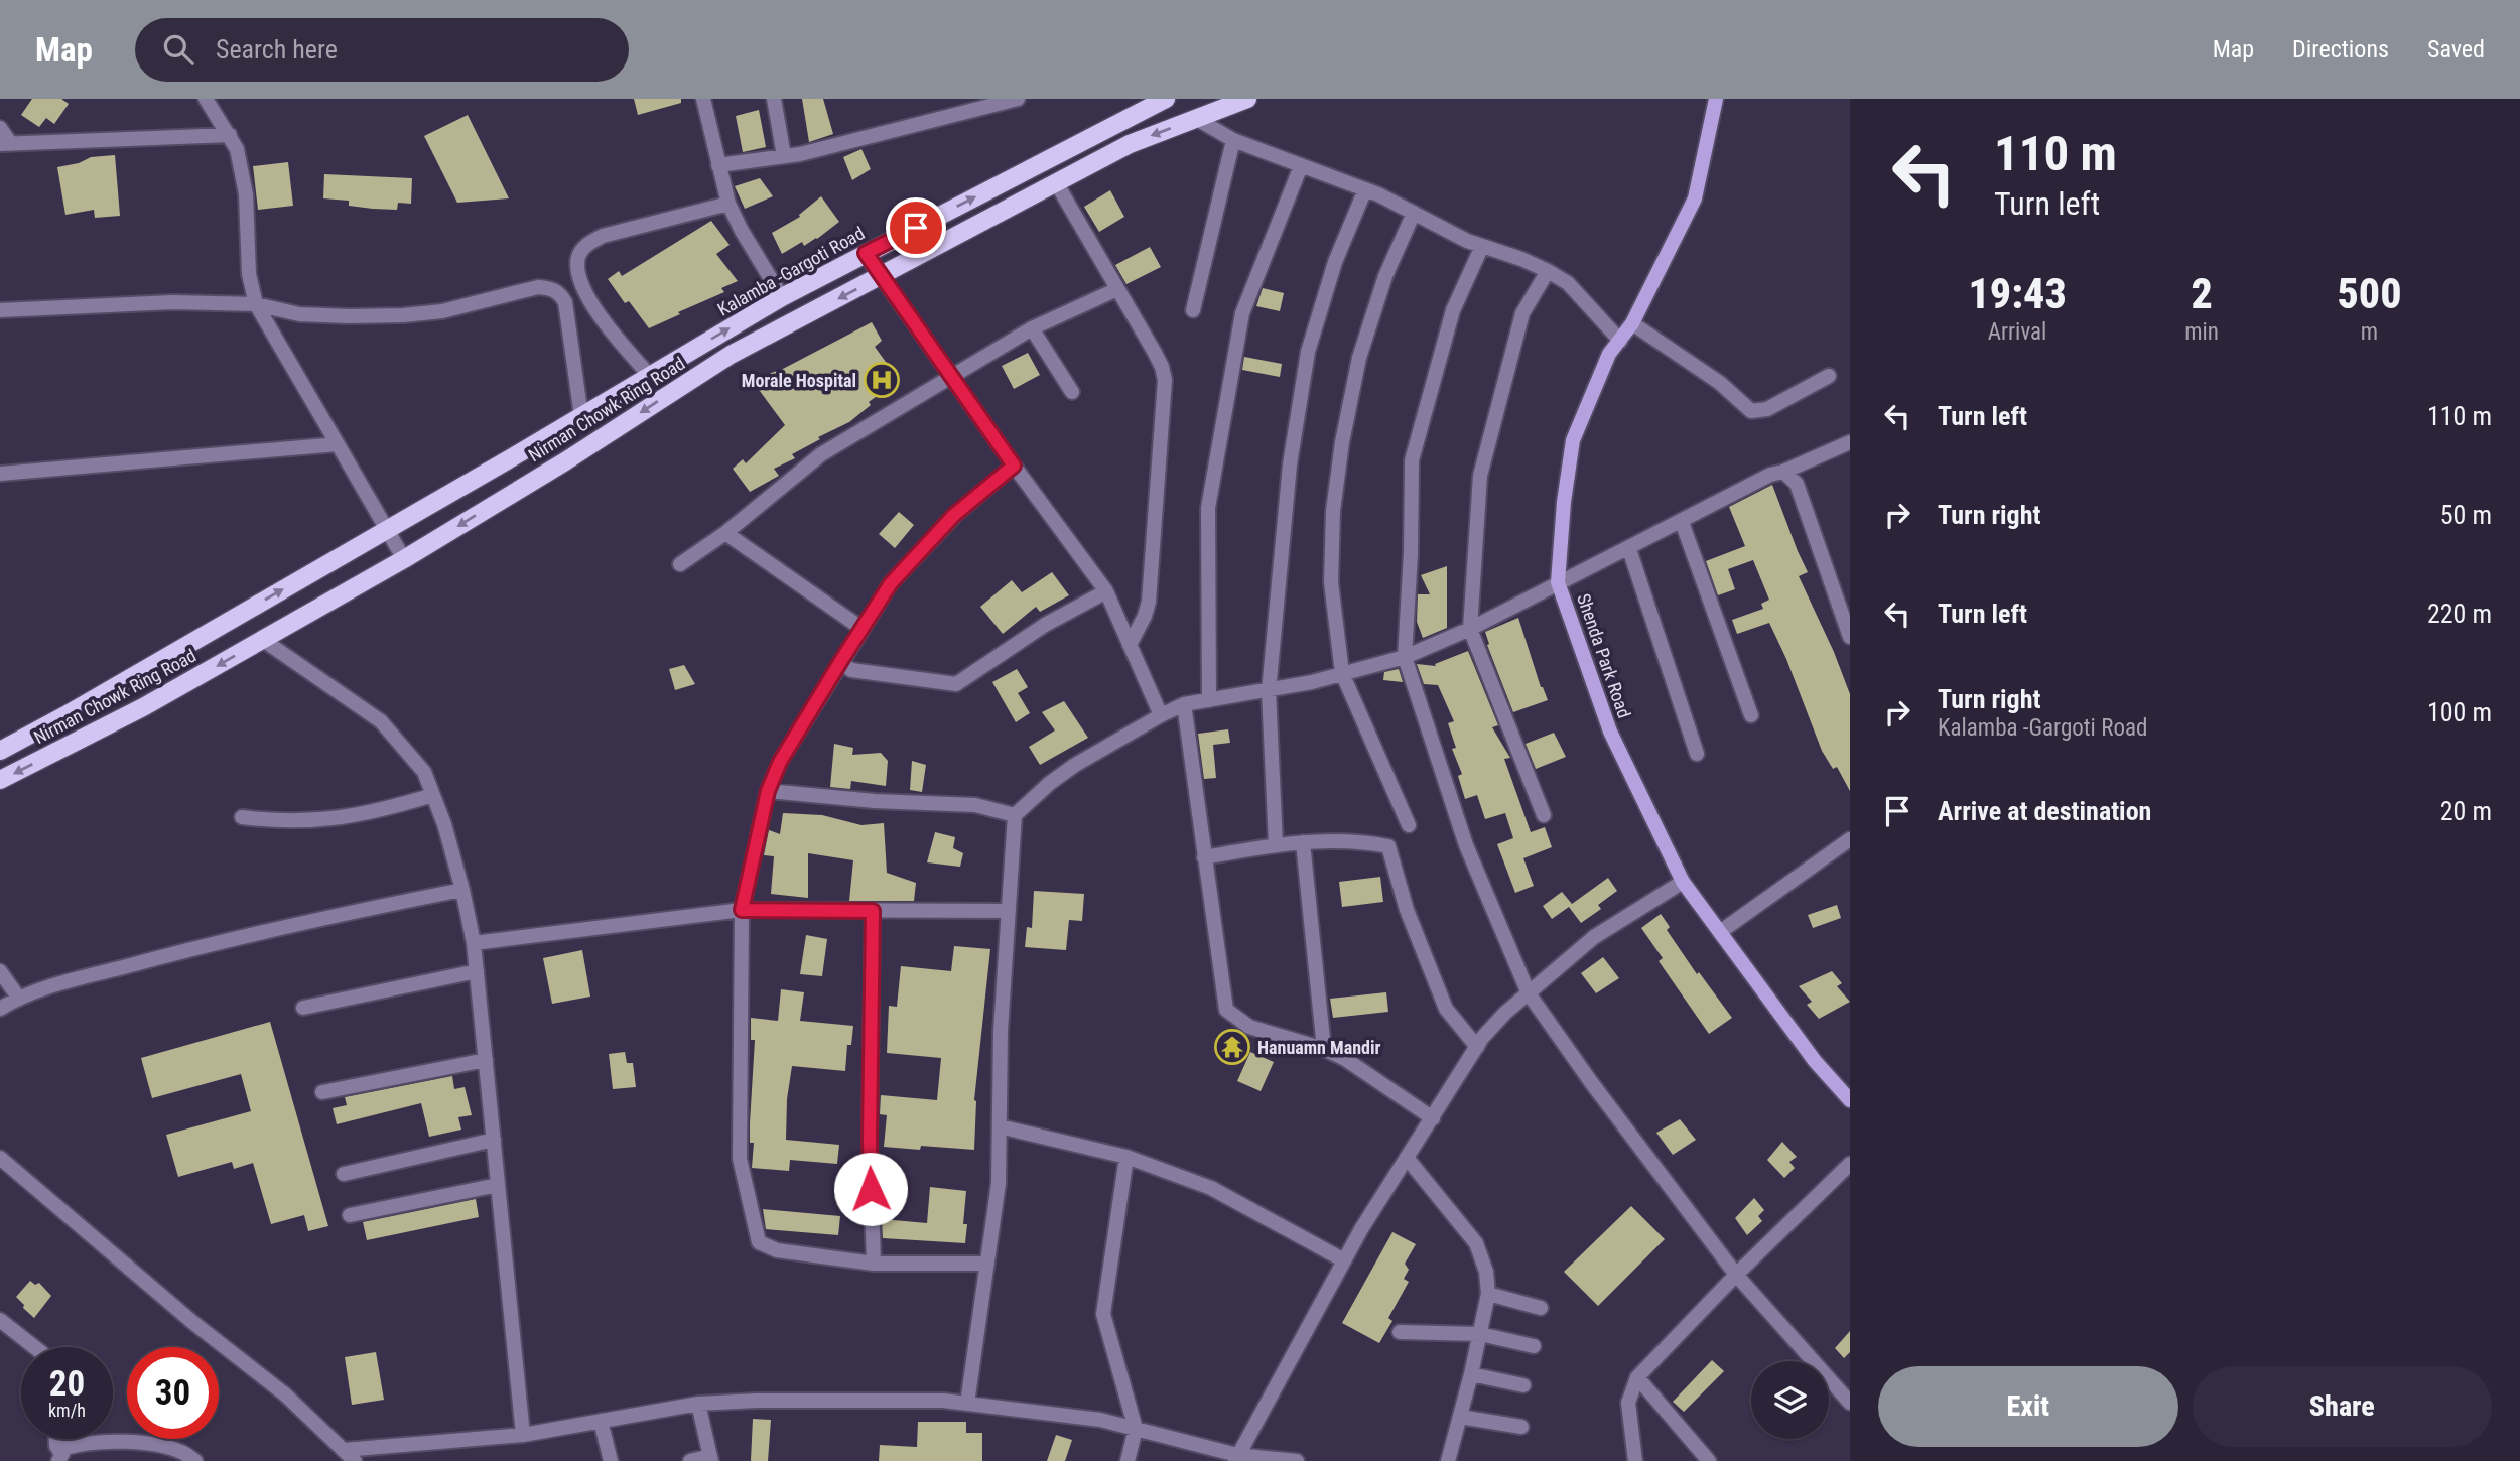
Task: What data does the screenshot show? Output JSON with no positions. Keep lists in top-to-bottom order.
{
  "streets": {
    "main road": ["Kalamba -Gargoti Road", "Nirman Chowk Ring Road", "Shenda Park Road"]
  },
  "one_way": ["Kalamba -Gargoti Road", "Nirman Chowk Ring Road"],
  "places": {
    "hospital": ["Morale Hospital"],
    "temple": ["Hanuamn Mandir"]
  },
  "page": {
    "header": "Map",
    "search": "Search here",
    "nav": ["Map", "Directions", "Saved"],
    "turn": ["110 m", "Turn left"],
    "eta": [
      "19:43",
      "Arrival",
      "2",
      "min",
      "500",
      "m"
    ],
    "list": [
      {
        "name": "Turn left",
        "value": "110 m"
      },
      {
        "name": "Turn right",
        "value": "50 m"
      },
      {
        "name": "Turn left",
        "value": "220 m"
      },
      {
        "name": "Turn right",
        "note": "Kalamba -Gargoti Road",
        "value": "100 m"
      },
      {
        "name": "Arrive at destination",
        "value": "20 m"
      }
    ],
    "speed": "20 km/h",
    "limit": "30",
    "buttons": ["Exit", "Share"]
  }
}
